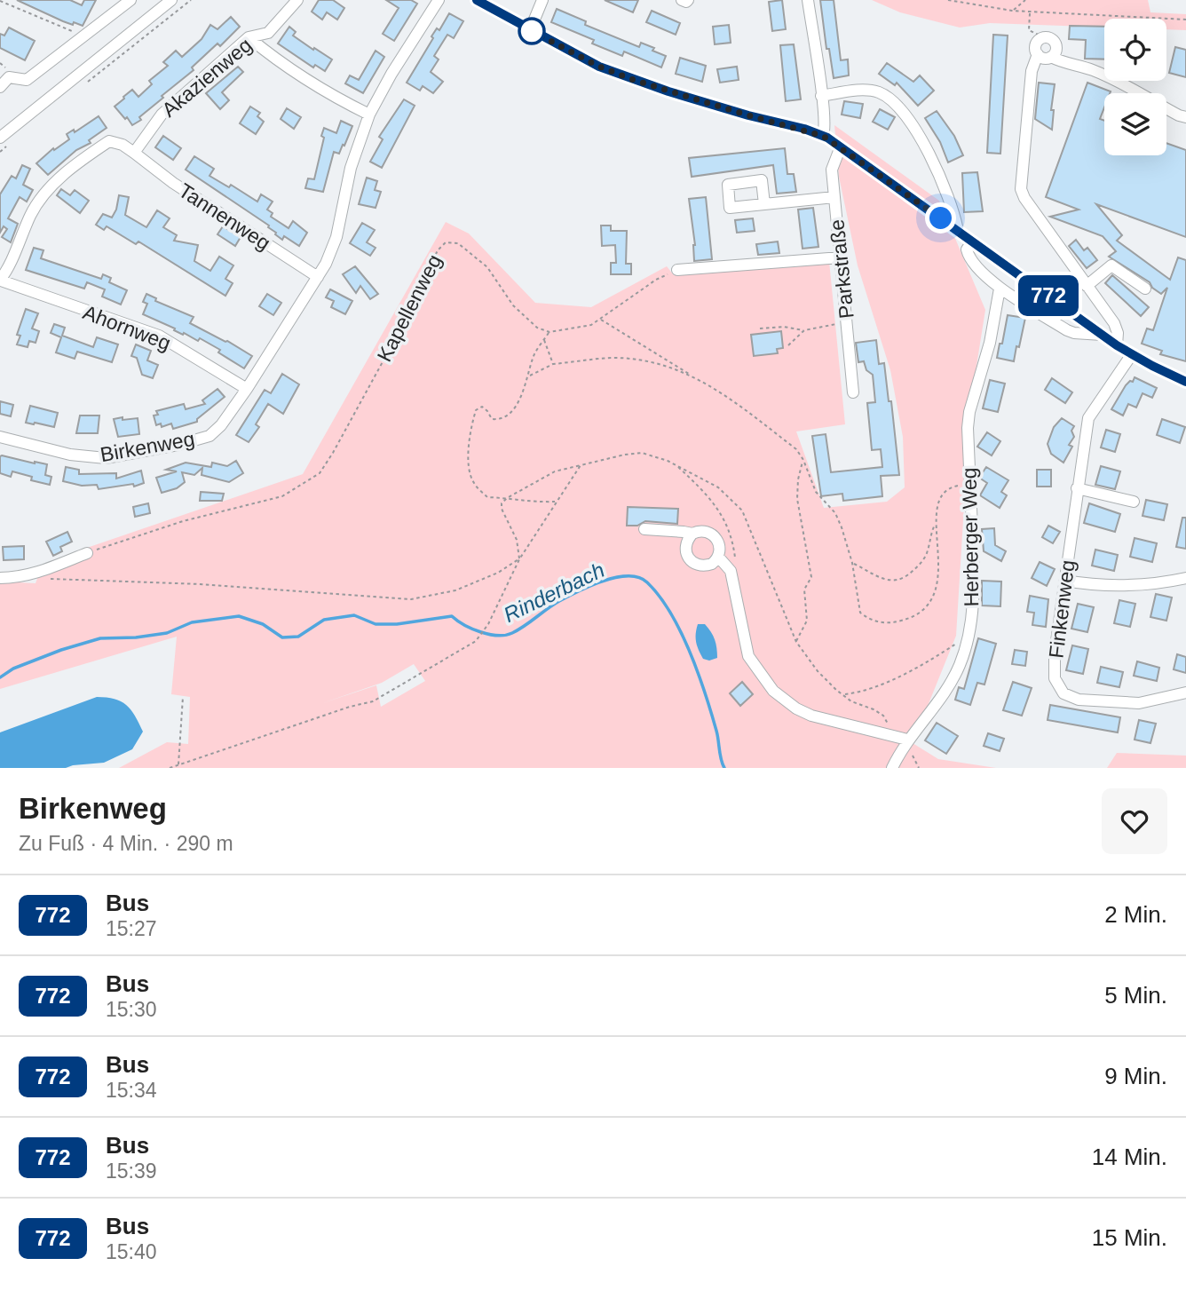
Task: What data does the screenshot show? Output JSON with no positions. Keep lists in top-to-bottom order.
{
  "streets": {
    "street": [
      "Akazienweg",
      "Tannenweg",
      "Parkstraße",
      "Ahornweg",
      "Birkenweg",
      "Herberger Weg",
      "Finkenweg"
    ],
    "path": ["Kapellenweg"]
  },
  "crossings": [
    ["Akazienweg", "Tannenweg"],
    ["Tannenweg", "Birkenweg"],
    ["Ahornweg", "Birkenweg"]
  ],
  "water": ["Rinderbach"],
  "lines": ["bus line 772"],
  "page": {
    "on_map": "772",
    "heading": ["Birkenweg", "Zu Fuß · 4 Min. · 290 m"],
    "list": [
      {
        "mark": "772",
        "name": "Bus",
        "note": "15:27",
        "value": "2 Min."
      },
      {
        "mark": "772",
        "name": "Bus",
        "note": "15:30",
        "value": "5 Min."
      },
      {
        "mark": "772",
        "name": "Bus",
        "note": "15:34",
        "value": "9 Min."
      },
      {
        "mark": "772",
        "name": "Bus",
        "note": "15:39",
        "value": "14 Min."
      },
      {
        "mark": "772",
        "name": "Bus",
        "note": "15:40",
        "value": "15 Min."
      }
    ]
  }
}
